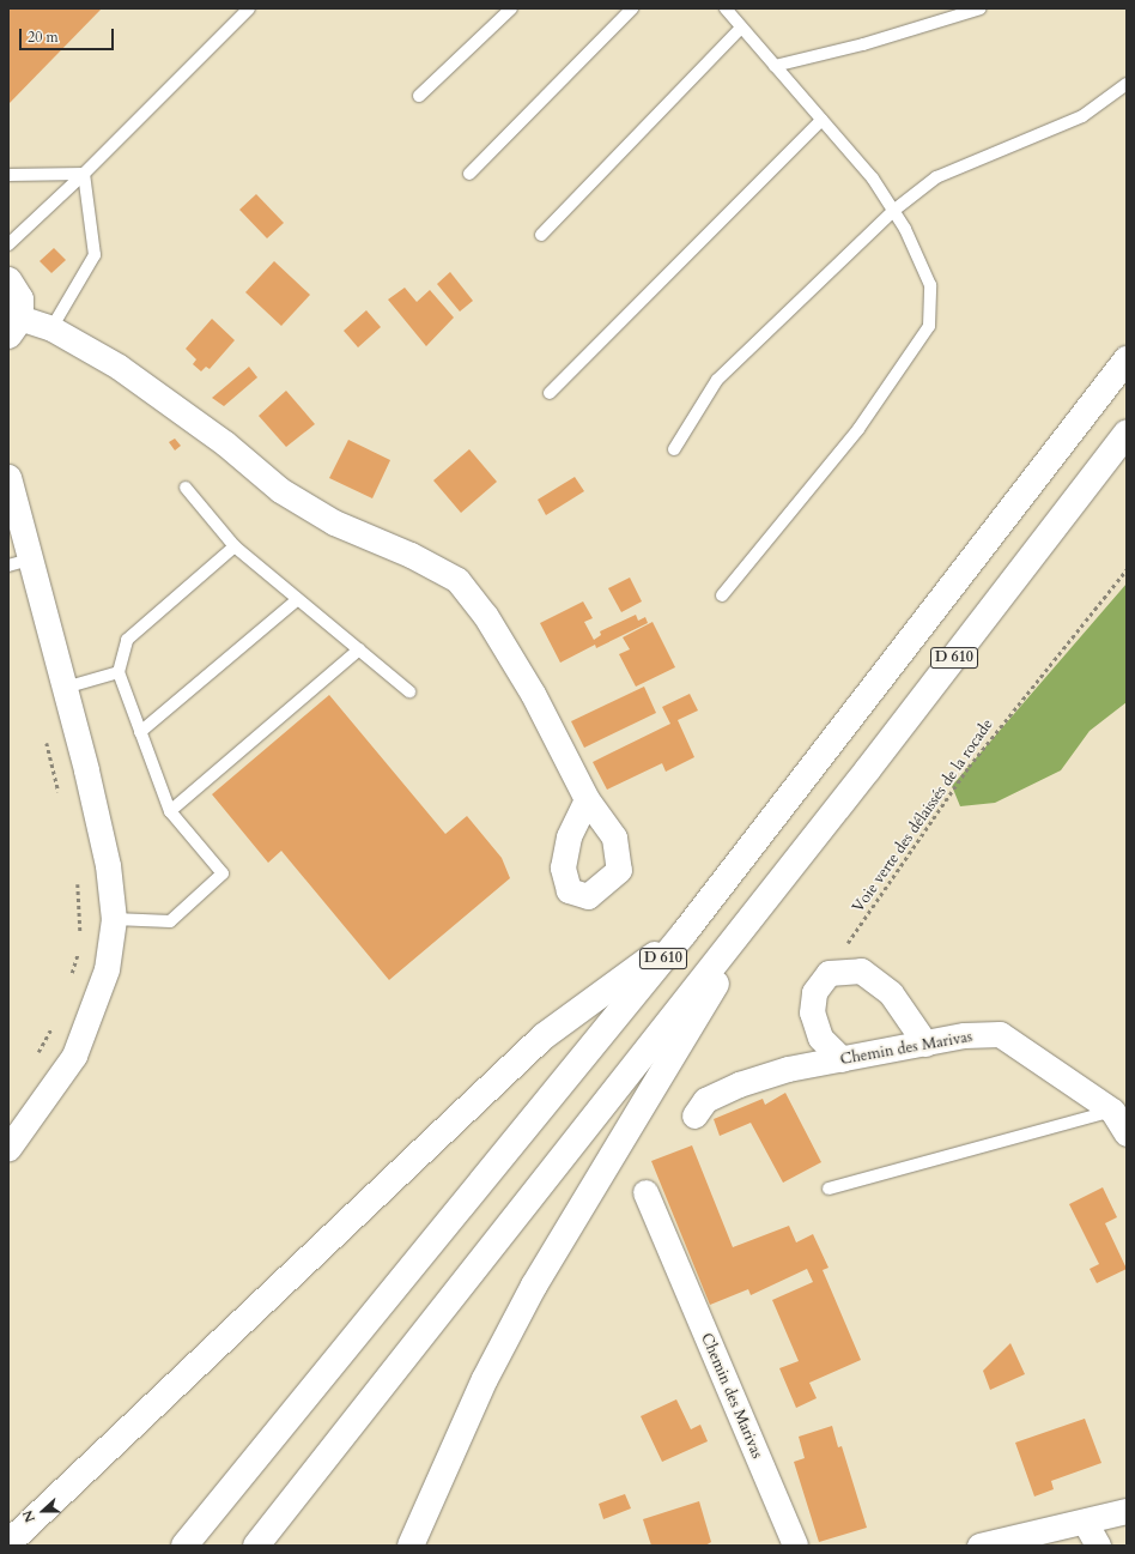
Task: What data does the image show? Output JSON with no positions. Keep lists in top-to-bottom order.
{
  "streets": {
    "highway": ["D 610"],
    "street": ["Chemin des Marivas"],
    "path": ["Voie verte des délaissés de la rocade"]
  },
  "scale_bar": "20 m",
  "north": "left"
}
